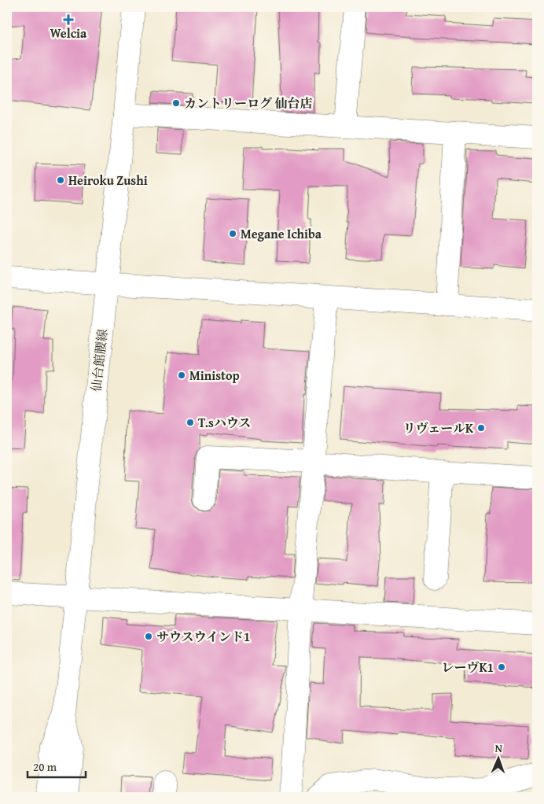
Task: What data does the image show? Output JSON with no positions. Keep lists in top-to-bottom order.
{
  "streets": {
    "street": ["仙台館腰線"]
  },
  "places": {
    "health": ["Welcia"],
    "other": [
      "カントリーログ 仙台店",
      "Heiroku Zushi",
      "Megane Ichiba",
      "Ministop",
      "T.sハウス",
      "リヴェールK",
      "サウスウインド1",
      "レーヴK1"
    ]
  },
  "scale_bar": "20 m",
  "north": "top"
}
